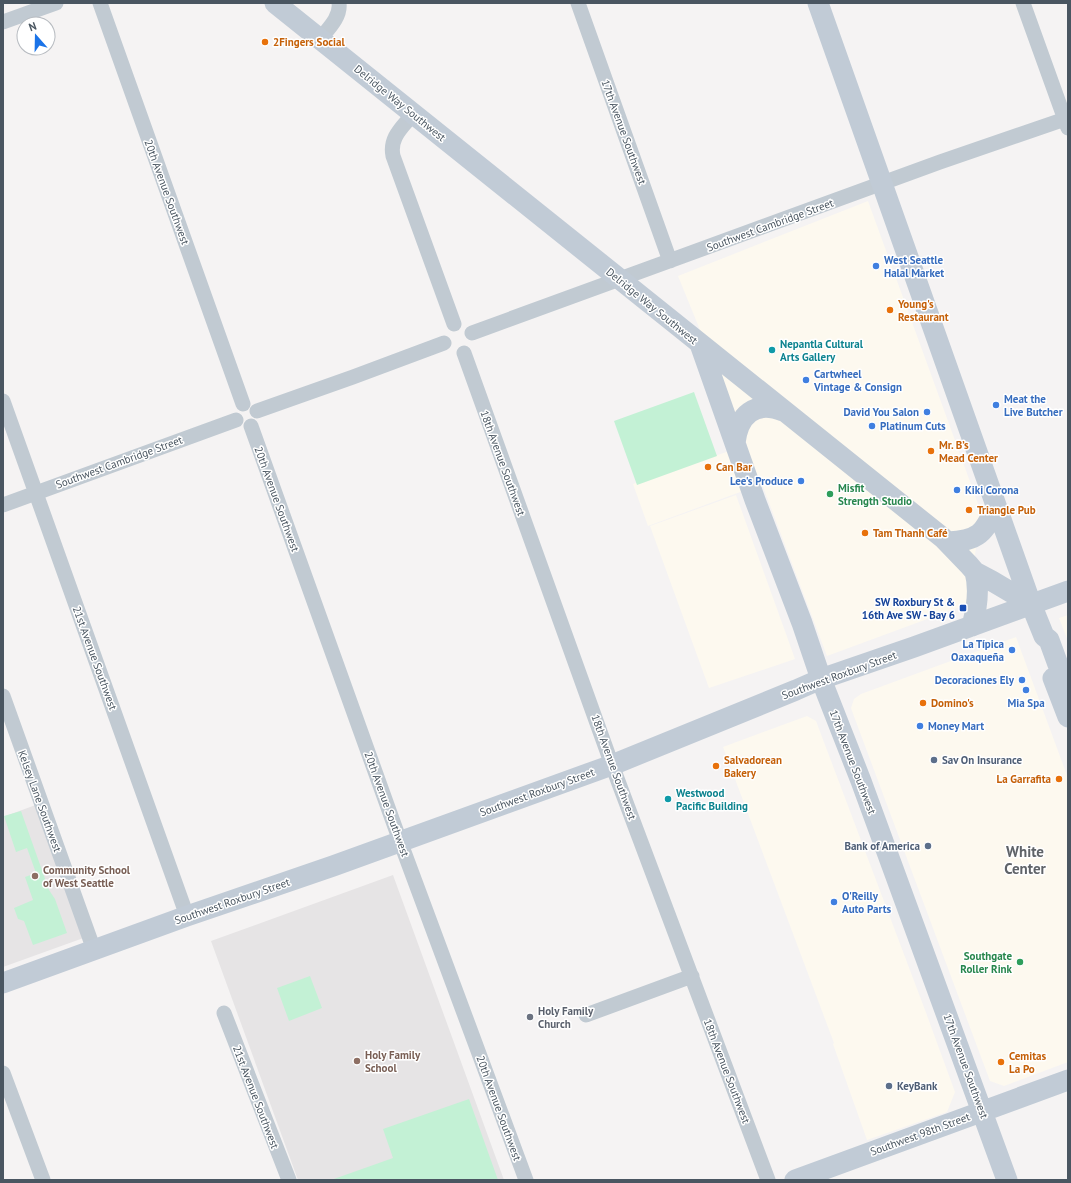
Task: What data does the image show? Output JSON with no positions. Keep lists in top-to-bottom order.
{
  "streets": {
    "main road": [
      "Delridge Way Southwest",
      "17th Avenue Southwest",
      "Southwest Roxbury Street",
      "Southwest 98th Street"
    ],
    "street": [
      "20th Avenue Southwest",
      "Southwest Cambridge Street",
      "18th Avenue Southwest",
      "21st Avenue Southwest",
      "Kelsey Lane Southwest"
    ]
  },
  "crossings": [
    ["Delridge Way Southwest", "17th Avenue Southwest"],
    ["Delridge Way Southwest", "Southwest Cambridge Street"],
    ["Delridge Way Southwest", "Southwest Roxbury Street"],
    ["17th Avenue Southwest", "Southwest Cambridge Street"],
    ["17th Avenue Southwest", "Southwest Roxbury Street"],
    ["17th Avenue Southwest", "Southwest 98th Street"],
    ["20th Avenue Southwest", "Southwest Cambridge Street"],
    ["20th Avenue Southwest", "Southwest Roxbury Street"],
    ["Southwest Cambridge Street", "18th Avenue Southwest"],
    ["Southwest Cambridge Street", "21st Avenue Southwest"],
    ["18th Avenue Southwest", "Southwest Roxbury Street"],
    ["21st Avenue Southwest", "Southwest Roxbury Street"],
    ["Southwest Roxbury Street", "Kelsey Lane Southwest"]
  ],
  "districts": ["White Center"],
  "places": {
    "other": [
      "2Fingers Social",
      "West Seattle Halal Market",
      "Young's Restaurant",
      "Nepantla Cultural Arts Gallery",
      "Cartwheel Vintage & Consign",
      "Meat the Live Butcher",
      "David You Salon",
      "Platinum Cuts",
      "Mr. B’s Mead Center",
      "Can Bar",
      "Lee's Produce",
      "Kiki Corona",
      "Misfit Strength Studio",
      "Triangle Pub",
      "Tam Thanh Café",
      "La Típica Oaxaqueña",
      "Decoraciones Ely",
      "Mia Spa",
      "Domino's",
      "Money Mart",
      "Sav On Insurance",
      "Salvadorean Bakery",
      "La Garrafita",
      "Westwood Pacific Building",
      "Bank of America",
      "Community School of West Seattle",
      "O'Reilly Auto Parts",
      "Southgate Roller Rink",
      "Holy Family Church",
      "Holy Family School",
      "Cemitas La Po",
      "KeyBank"
    ],
    "transit": ["SW Roxbury St & 16th Ave SW - Bay 6"]
  },
  "north": "top"
}
